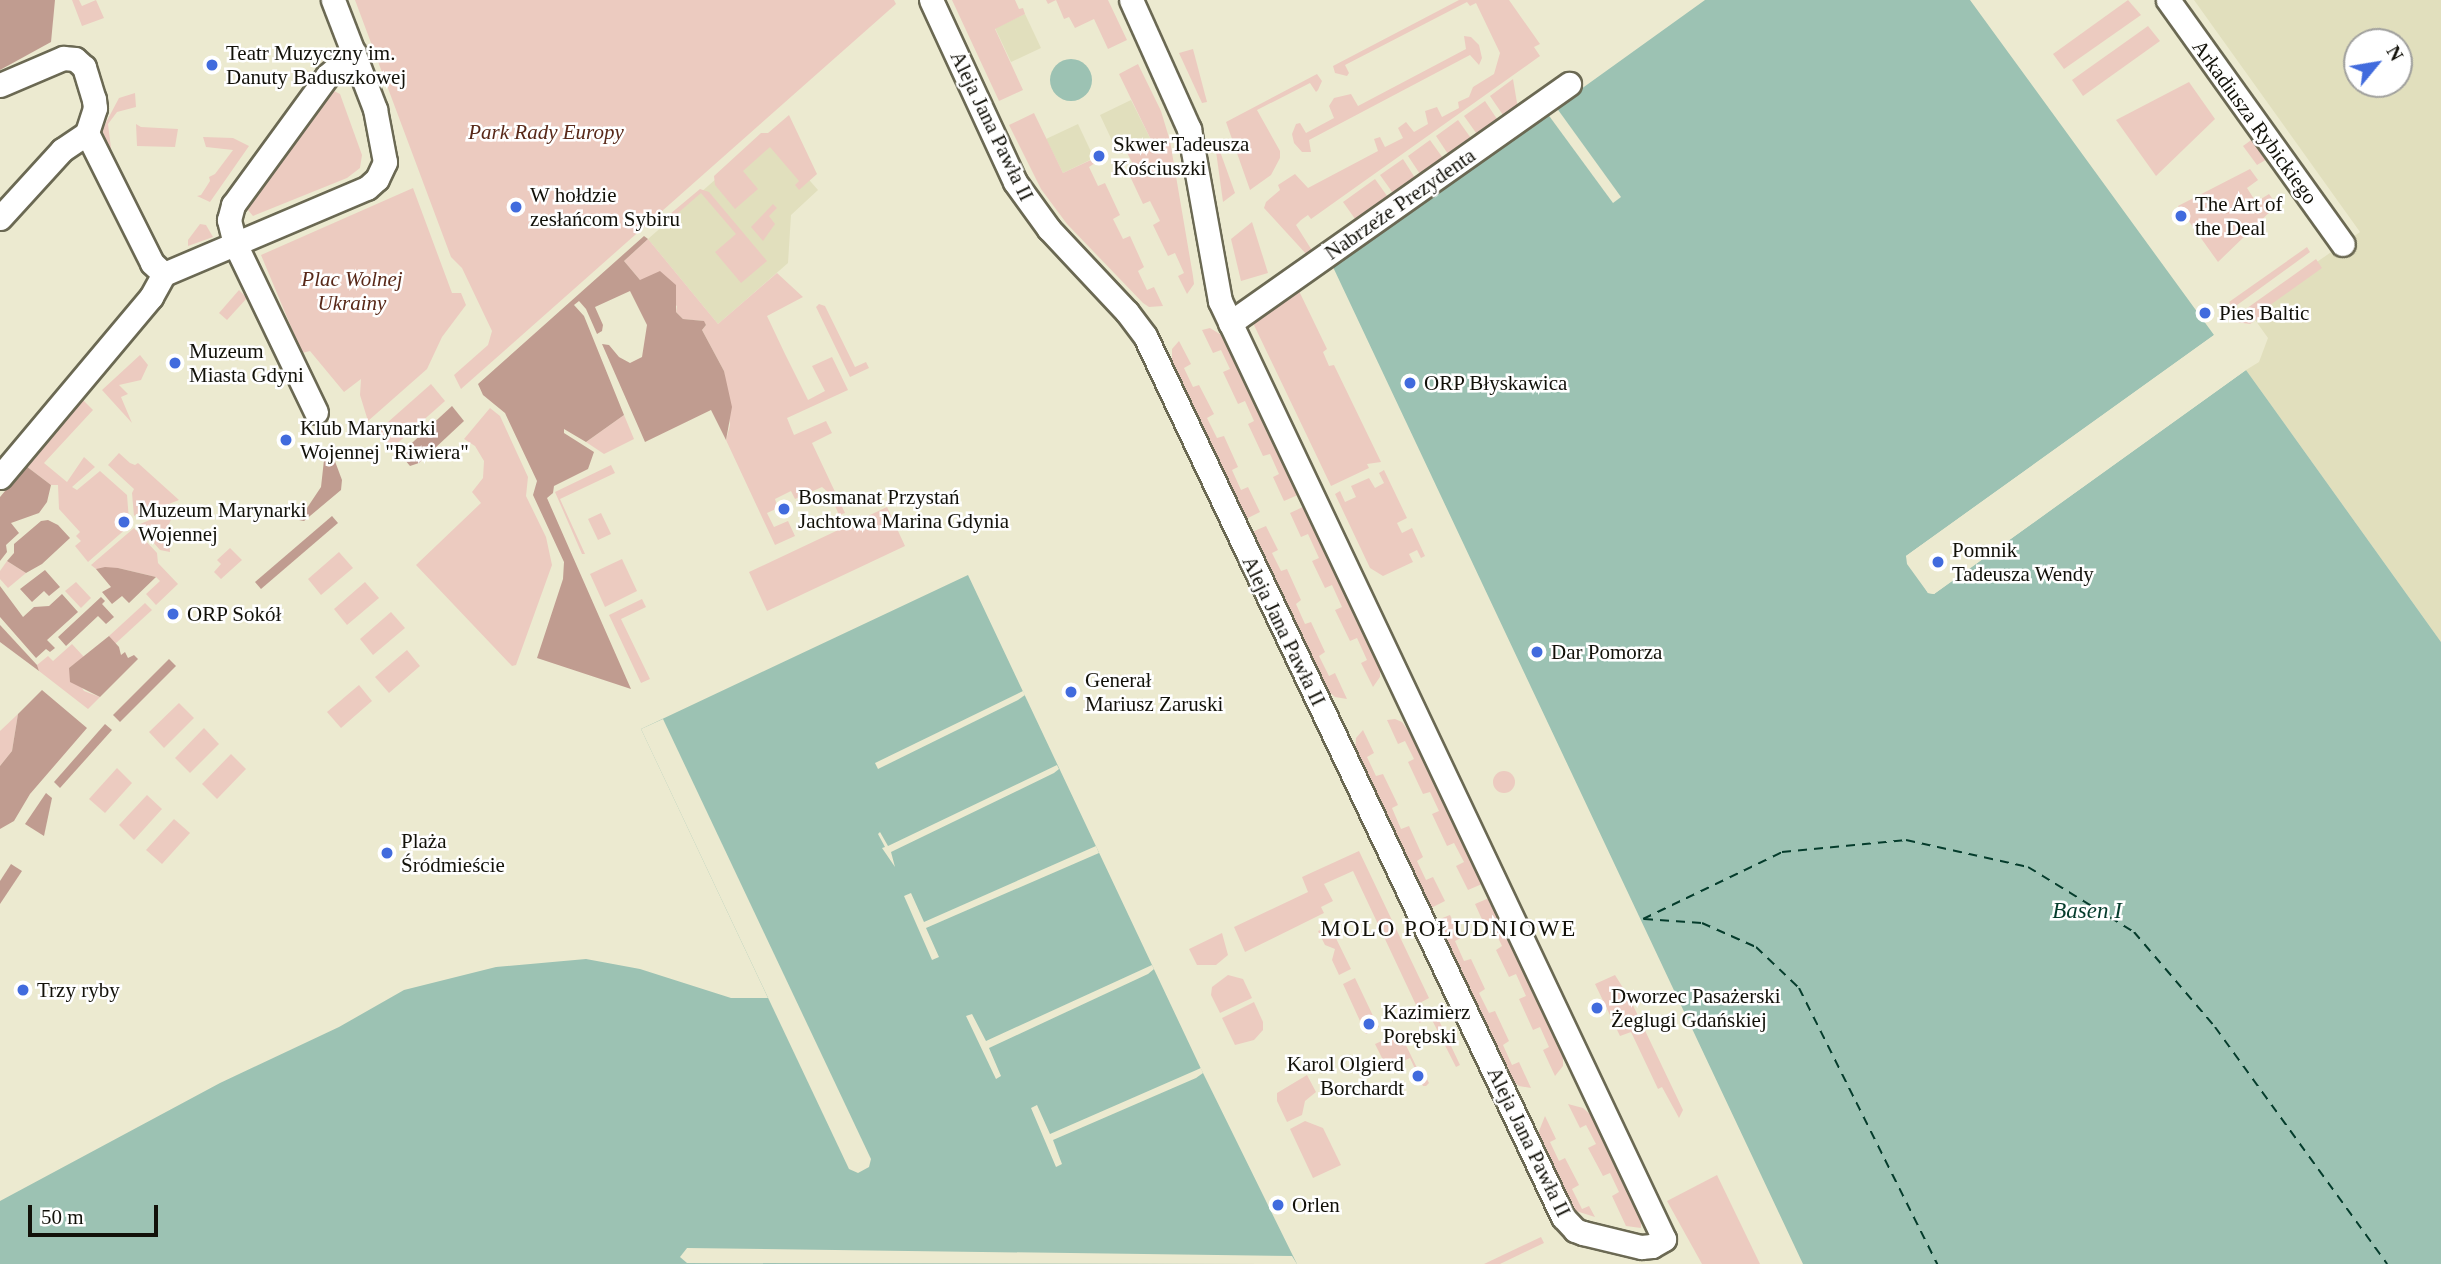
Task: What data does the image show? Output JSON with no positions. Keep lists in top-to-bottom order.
{
  "streets": {
    "street": ["Arkadiusza Rybickiego", "Aleja Jana Pawła II", "Nabrzeże Prezydenta"]
  },
  "crossings": [
    ["Aleja Jana Pawła II", "Nabrzeże Prezydenta"]
  ],
  "districts": ["MOLO POŁUDNIOWE"],
  "water": ["Basen I"],
  "parks": ["Park Rady Europy", "Plac Wolnej Ukrainy"],
  "places": [
    "Teatr Muzyczny im. Danuty Baduszkowej",
    "Skwer Tadeusza Kościuszki",
    "W hołdzie zesłańcom Sybiru",
    "The Art of the Deal",
    "Pies Baltic",
    "Muzeum Miasta Gdyni",
    "ORP Błyskawica",
    "Klub Marynarki Wojennej \"Riwiera\"",
    "Bosmanat Przystań Jachtowa Marina Gdynia",
    "Muzeum Marynarki Wojennej",
    "Pomnik Tadeusza Wendy",
    "ORP Sokół",
    "Dar Pomorza",
    "Generał Mariusz Zaruski",
    "Plaża Śródmieście",
    "Trzy ryby",
    "Dworzec Pasażerski Żeglugi Gdańskiej",
    "Kazimierz Porębski",
    "Karol Olgierd Borchardt",
    "Orlen"
  ],
  "scale_bar": "50 m",
  "north": "top right"
}
